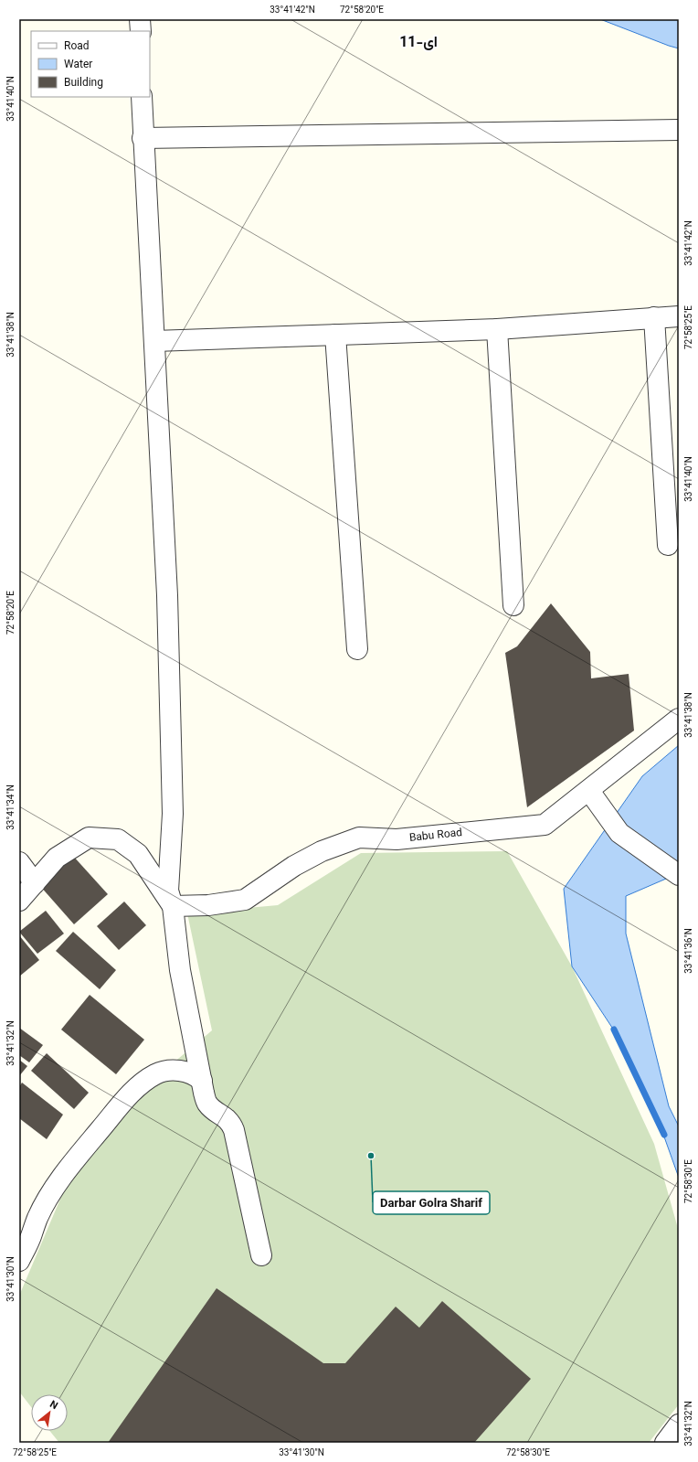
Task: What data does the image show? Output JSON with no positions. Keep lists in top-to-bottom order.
{
  "streets": {
    "street": ["Babu Road"]
  },
  "districts": ["ای-11"],
  "places": ["Darbar Golra Sharif"],
  "legend": ["Road", "Water", "Building"],
  "north": "top right",
  "coordinates": [
    "33°41'42\"N",
    "72°58'20\"E",
    "33°41'40\"N",
    "72°58'25\"E",
    "33°41'38\"N",
    "33°41'34\"N",
    "33°41'36\"N",
    "33°41'32\"N",
    "72°58'30\"E",
    "33°41'30\"N"
  ]
}
